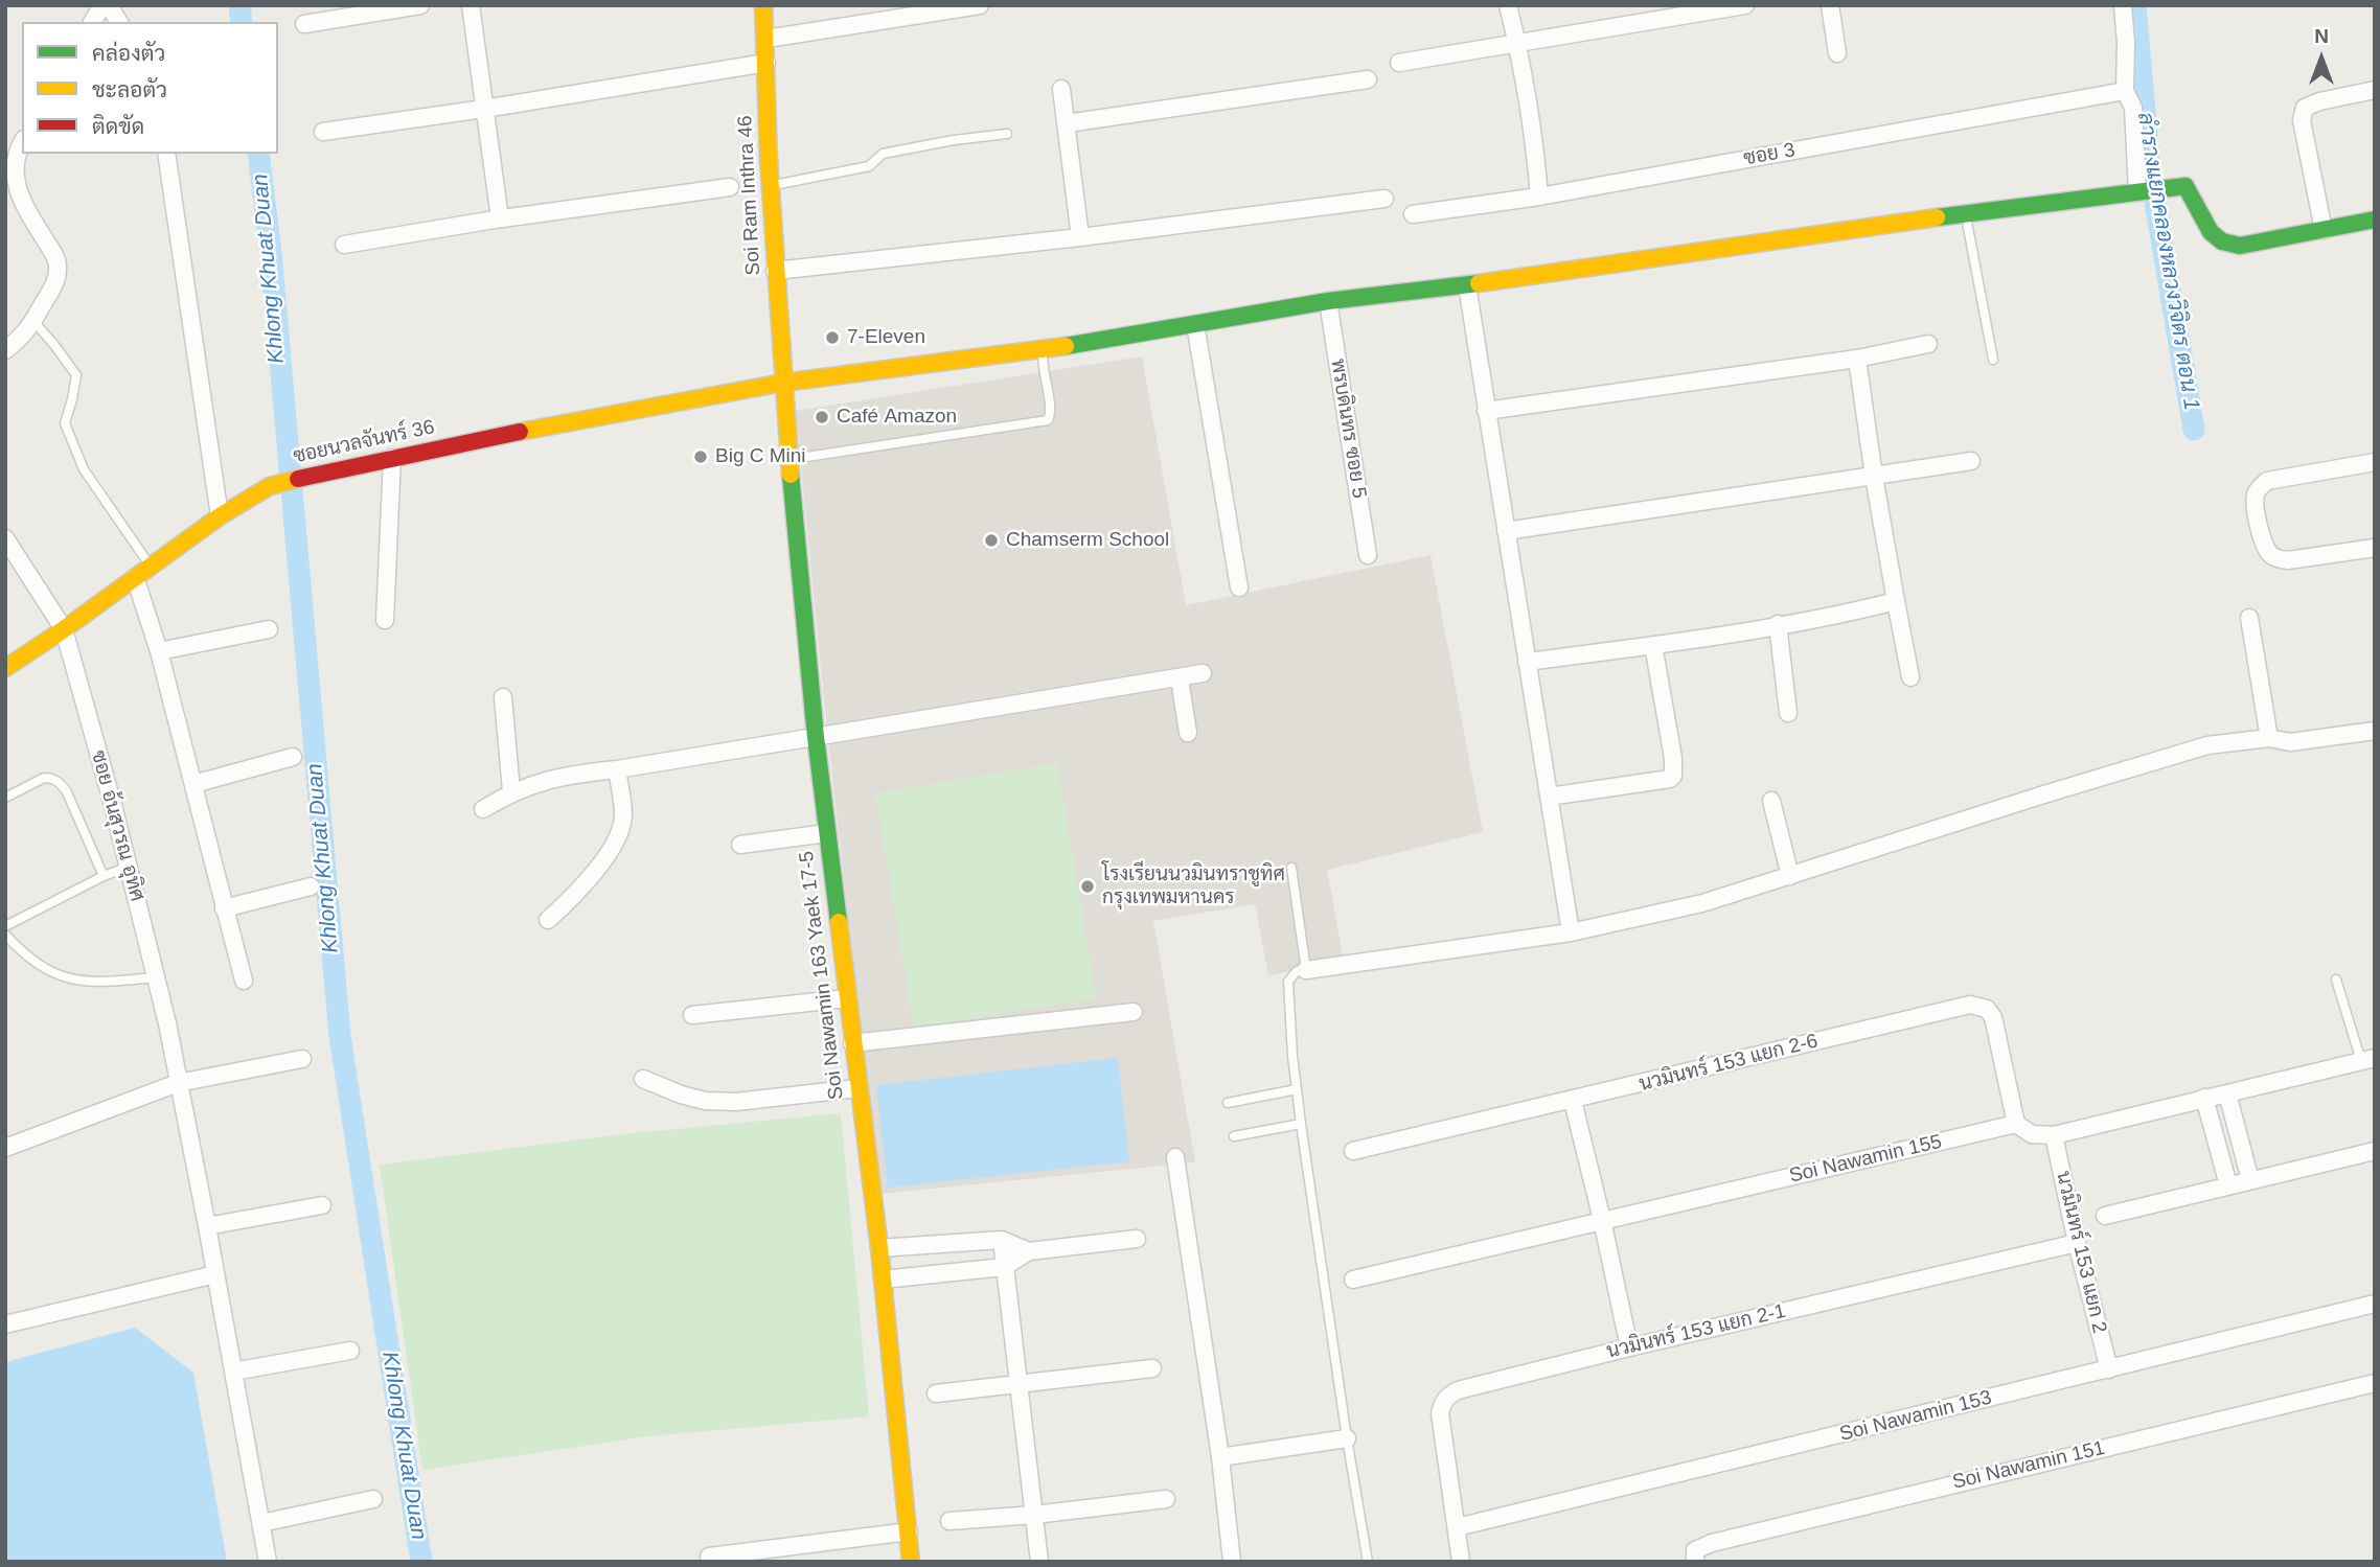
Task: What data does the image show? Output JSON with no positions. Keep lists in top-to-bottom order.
{
  "streets": {
    "street": [
      "ซอย 3",
      "Soi Ram Inthra 46",
      "พรบดินทร ซอย 5",
      "ซอยนวลจันทร์ 36",
      "ซอย อ้นสุวรณ อุทิศ",
      "Soi Nawamin 163 Yaek 17-5",
      "นวมินทร์ 153 แยก 2-6",
      "Soi Nawamin 155",
      "นวมินทร์ 153 แยก 2",
      "นวมินทร์ 153 แยก 2-1",
      "Soi Nawamin 153",
      "Soi Nawamin 151"
    ]
  },
  "crossings": [
    ["Soi Ram Inthra 46", "ซอยนวลจันทร์ 36"],
    ["Soi Ram Inthra 46", "Soi Nawamin 163 Yaek 17-5"],
    ["พรบดินทร ซอย 5", "ซอยนวลจันทร์ 36"],
    ["ซอยนวลจันทร์ 36", "ซอย อ้นสุวรณ อุทิศ"],
    ["ซอยนวลจันทร์ 36", "Soi Nawamin 163 Yaek 17-5"],
    ["นวมินทร์ 153 แยก 2-6", "Soi Nawamin 155"],
    ["นวมินทร์ 153 แยก 2", "นวมินทร์ 153 แยก 2-1"],
    ["นวมินทร์ 153 แยก 2", "Soi Nawamin 153"],
    ["นวมินทร์ 153 แยก 2-1", "Soi Nawamin 153"]
  ],
  "water": ["ลำรางแยกคลองหลวงวิจิตร ตอน 1", "Khlong Khuat Duan"],
  "places": [
    "7-Eleven",
    "Café Amazon",
    "Big C Mini",
    "Chamserm School",
    "โรงเรียนนวมินทราชูทิศ กรุงเทพมหานคร"
  ],
  "legend": ["คล่องตัว", "ชะลอตัว", "ติดขัด"],
  "north": "top"
}
